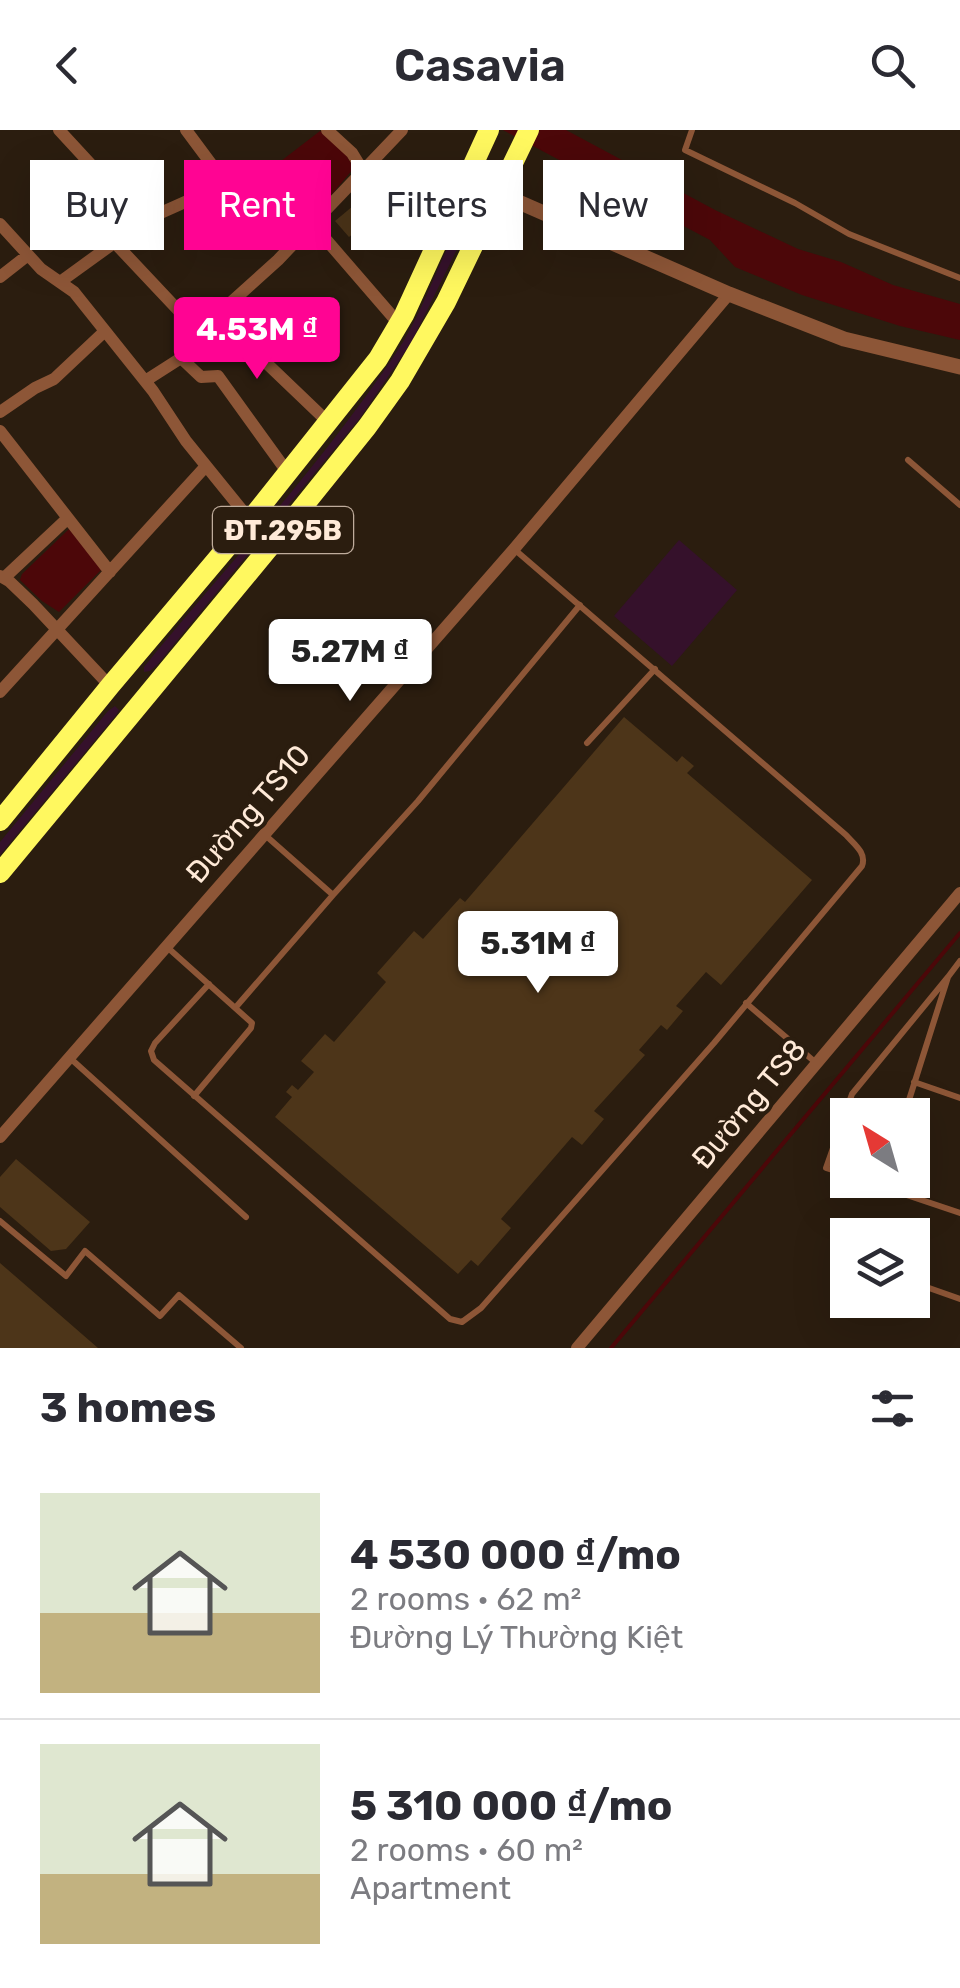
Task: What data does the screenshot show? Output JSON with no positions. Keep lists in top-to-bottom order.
{
  "streets": {
    "main road": ["ĐT.295B"],
    "street": ["Đường TS10", "Đường TS8"]
  },
  "north": "top left",
  "page": {
    "header": "Casavia",
    "chip": [
      "Buy",
      "Rent",
      "Filters",
      "New"
    ],
    "price": ["4.53M ₫", "5.27M ₫", "5.31M ₫"],
    "heading": "3 homes",
    "list": [
      {
        "name": "4 530 000 ₫/mo",
        "note": "2 rooms · 62 m² · Đường Lý Thường Kiệt"
      },
      {
        "name": "5 310 000 ₫/mo",
        "note": "2 rooms · 60 m² · Apartment"
      }
    ]
  }
}
